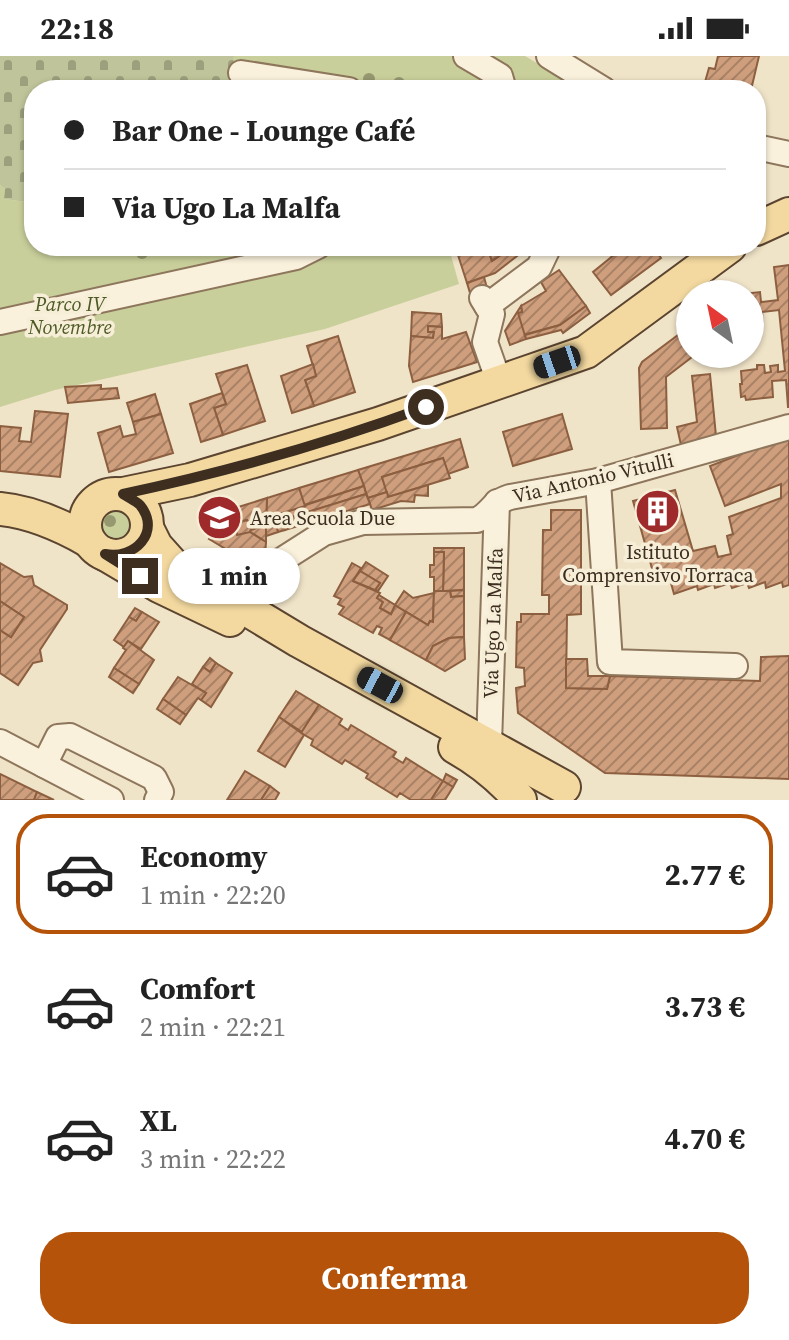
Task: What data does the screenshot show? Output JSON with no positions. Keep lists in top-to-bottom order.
{
  "streets": {
    "street": ["Via Antonio Vitulli", "Via Ugo La Malfa"]
  },
  "crossings": [
    ["Via Antonio Vitulli", "Via Ugo La Malfa"]
  ],
  "parks": ["Parco IV Novembre"],
  "places": {
    "building": ["Istituto Comprensivo Torraca"],
    "school or university": ["Area Scuola Due"]
  },
  "north": "top left",
  "page": {
    "status": "22:18",
    "banner": ["Bar One - Lounge Café", "Via Ugo La Malfa"],
    "bubble": "1 min",
    "list": [
      {
        "name": "Economy",
        "note": "1 min · 22:20",
        "value": "2.77 €"
      },
      {
        "name": "Comfort",
        "note": "2 min · 22:21",
        "value": "3.73 €"
      },
      {
        "name": "XL",
        "note": "3 min · 22:22",
        "value": "4.70 €"
      }
    ],
    "buttons": "Conferma"
  }
}
